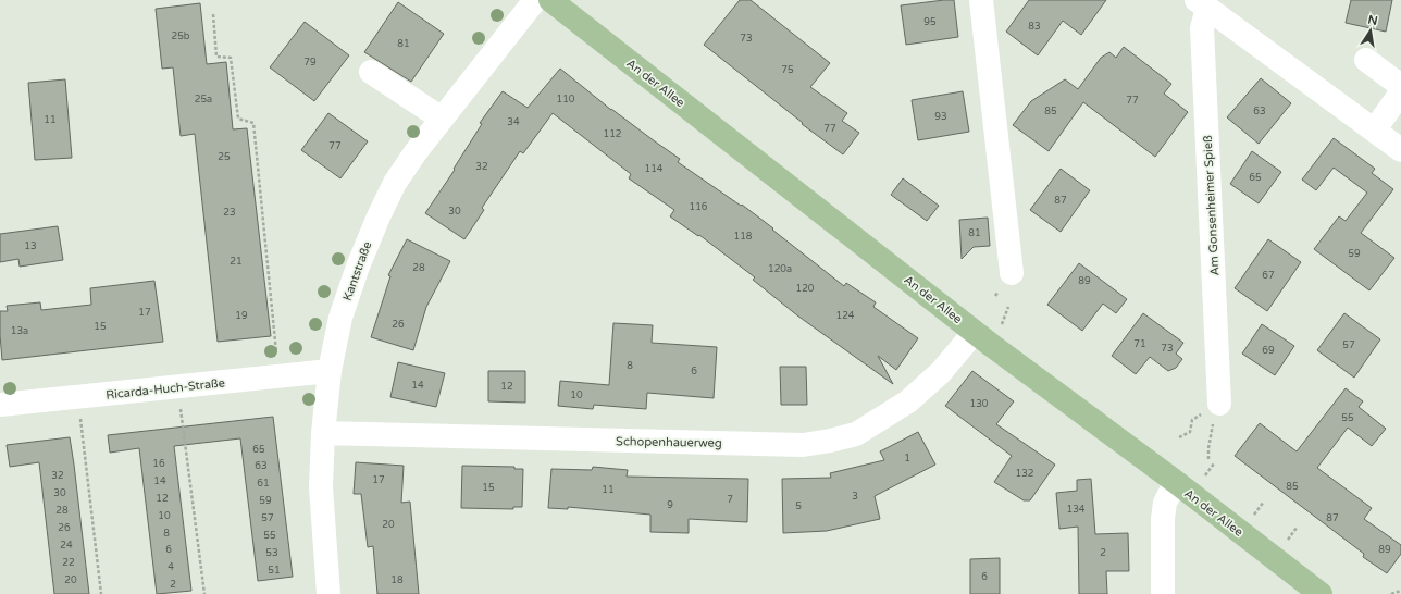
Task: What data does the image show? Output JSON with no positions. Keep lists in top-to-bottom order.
{
  "streets": {
    "main road": ["An der Allee"],
    "street": [
      "Am Gonsenheimer Spieß",
      "Kantstraße",
      "Ricarda-Huch-Straße",
      "Schopenhauerweg"
    ]
  },
  "crossings": [
    ["An der Allee", "Schopenhauerweg"],
    ["Kantstraße", "Ricarda-Huch-Straße"],
    ["Kantstraße", "Schopenhauerweg"]
  ],
  "house_numbers": [
    "95",
    "83",
    "25b",
    "73",
    "81",
    "79",
    "75",
    "25a",
    "110",
    "77",
    "85",
    "63",
    "93",
    "11",
    "34",
    "77",
    "112",
    "77",
    "25",
    "32",
    "114",
    "65",
    "87",
    "116",
    "30",
    "23",
    "81",
    "118",
    "13",
    "59",
    "21",
    "28",
    "120a",
    "67",
    "89",
    "120",
    "17",
    "19",
    "124",
    "26",
    "15",
    "13a",
    "71",
    "57",
    "73",
    "69",
    "8",
    "6",
    "14",
    "12",
    "10",
    "130",
    "55",
    "65",
    "1",
    "16",
    "63",
    "132",
    "32",
    "17",
    "14",
    "61",
    "85",
    "15",
    "11",
    "30",
    "3",
    "12",
    "7",
    "59",
    "9",
    "5",
    "134",
    "28",
    "10",
    "57",
    "87",
    "20",
    "26",
    "8",
    "55",
    "24",
    "6",
    "89",
    "53",
    "2",
    "22",
    "4",
    "51",
    "6",
    "20",
    "18",
    "2"
  ],
  "north": "top"
}
